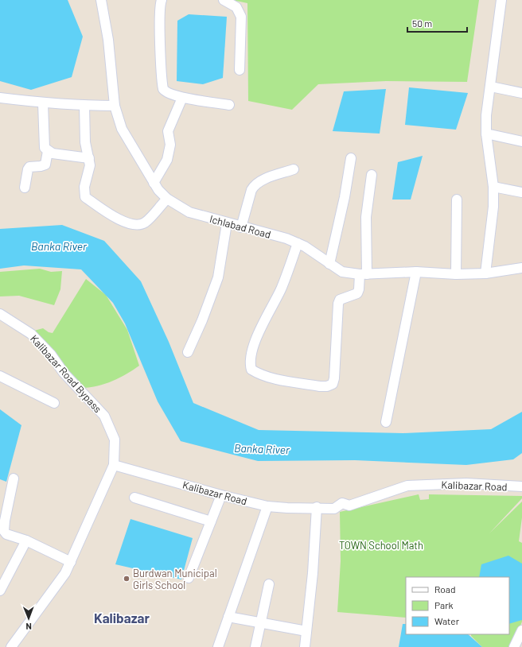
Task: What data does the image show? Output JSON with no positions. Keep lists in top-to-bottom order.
{
  "streets": {
    "street": ["Ichlabad Road", "Kalibazar Road Bypass", "Kalibazar Road"]
  },
  "crossings": [
    ["Kalibazar Road Bypass", "Kalibazar Road"]
  ],
  "districts": ["Kalibazar"],
  "water": ["Banka River"],
  "parks": ["TOWN School Math"],
  "places": ["Burdwan Municipal Girls School"],
  "legend": ["Road", "Park", "Water"],
  "scale_bar": "50 m",
  "north": "bottom"
}
